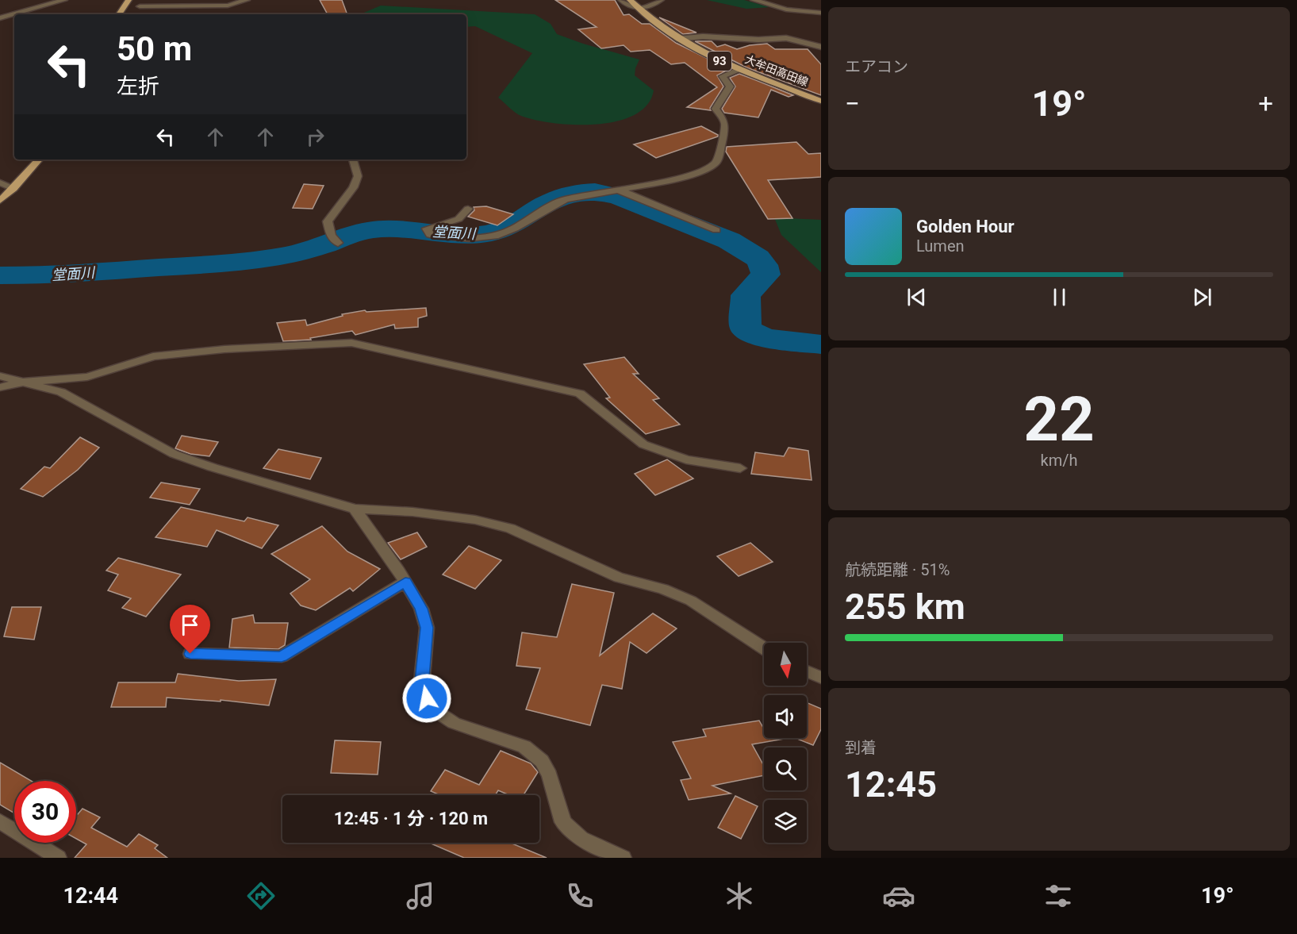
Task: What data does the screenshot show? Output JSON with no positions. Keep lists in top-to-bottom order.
{
  "streets": {
    "main road": ["93", "大牟田高田線"]
  },
  "water": ["堂面川"],
  "north": "bottom",
  "page": {
    "tile": [
      "エアコン",
      ["22", "km/h"],
      ["航続距離 · 51%", "255 km"],
      ["到着", "12:45"]
    ],
    "turn": ["50 m", "左折"],
    "heat": ["−", "19°", "+"],
    "song": ["Golden Hour", "Lumen"],
    "limit": "30",
    "trip": "12:45 · 1 分 · 120 m",
    "tabs": ["12:44", "19°"]
  }
}
